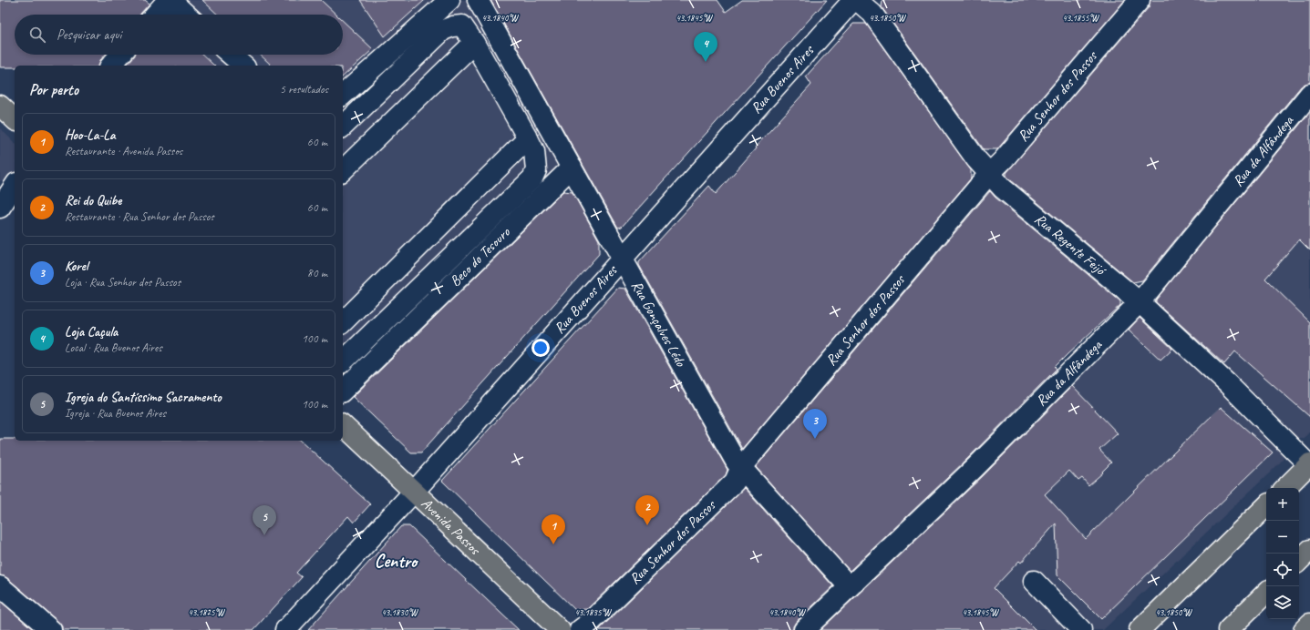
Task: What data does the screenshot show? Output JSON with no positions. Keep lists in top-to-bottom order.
{
  "streets": {
    "main road": ["Avenida Passos"],
    "street": [
      "Rua Buenos Aires",
      "Rua Senhor dos Passos",
      "Rua da Alfândega",
      "Rua Regente Feijó",
      "Beco do Tesouro",
      "Rua Gonçalves Lédo"
    ]
  },
  "crossings": [
    ["Rua Buenos Aires", "Rua Gonçalves Lédo"],
    ["Rua Buenos Aires", "Avenida Passos"],
    ["Rua Senhor dos Passos", "Rua Regente Feijó"],
    ["Rua Senhor dos Passos", "Rua Gonçalves Lédo"],
    ["Rua da Alfândega", "Rua Regente Feijó"],
    ["Rua da Alfândega", "Rua Gonçalves Lédo"],
    ["Beco do Tesouro", "Rua Gonçalves Lédo"]
  ],
  "districts": ["Centro"],
  "page": {
    "search": "Pesquisar aqui",
    "pins": [
      "4",
      "3",
      "2",
      "5",
      "1"
    ],
    "heading": ["Por perto", "5 resultados"],
    "list": [
      {
        "mark": "1",
        "name": "Hoo-La-La",
        "note": "Restaurante · Avenida Passos",
        "value": "60 m"
      },
      {
        "mark": "2",
        "name": "Rei do Quibe",
        "note": "Restaurante · Rua Senhor dos Passos",
        "value": "60 m"
      },
      {
        "mark": "3",
        "name": "Korel",
        "note": "Loja · Rua Senhor dos Passos",
        "value": "80 m"
      },
      {
        "mark": "4",
        "name": "Loja Caçula",
        "note": "Local · Rua Buenos Aires",
        "value": "100 m"
      },
      {
        "mark": "5",
        "name": "Igreja do Santíssimo Sacramento",
        "note": "Igreja · Rua Buenos Aires",
        "value": "100 m"
      }
    ],
    "map_buttons": ["+", "−"]
  },
  "coordinates": [
    "43.1840°W",
    "43.1845°W",
    "43.1850°W",
    "43.1855°W",
    "43.1825°W",
    "43.1830°W",
    "43.1835°W"
  ]
}
